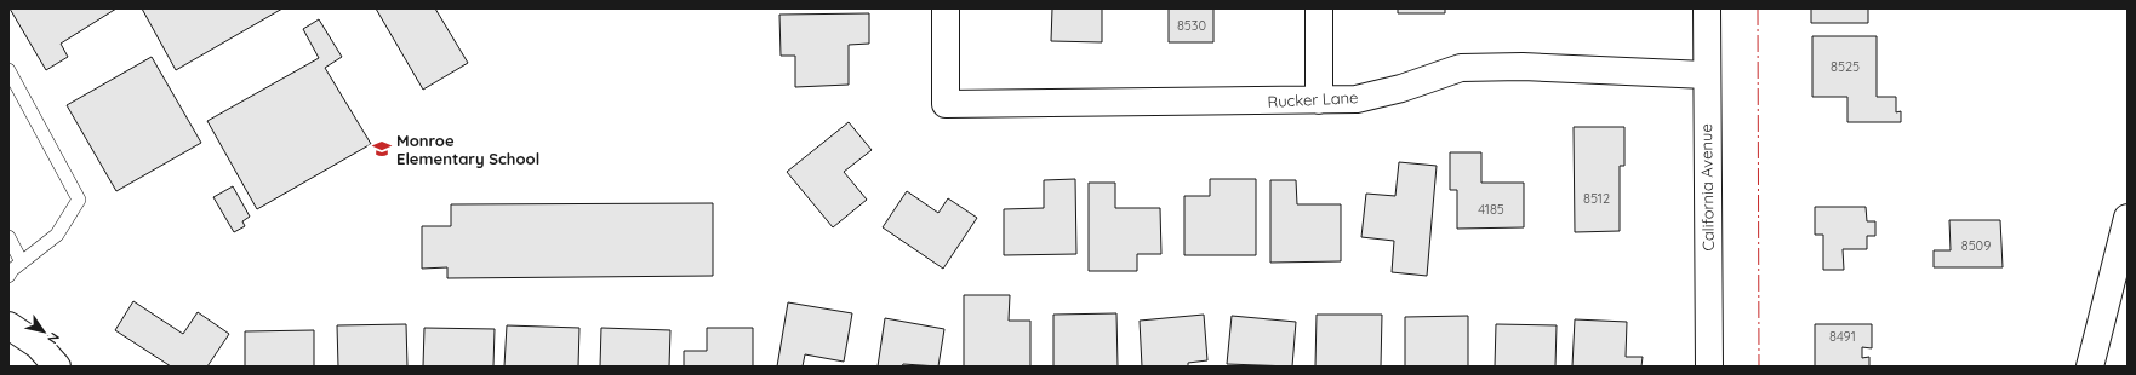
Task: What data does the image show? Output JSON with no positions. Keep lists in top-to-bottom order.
{
  "streets": {
    "street": ["Rucker Lane", "California Avenue"]
  },
  "crossings": [
    ["Rucker Lane", "California Avenue"]
  ],
  "places": {
    "school or university": ["Monroe Elementary School"]
  },
  "house_numbers": [
    "8530",
    "8525",
    "8512",
    "4185",
    "8509",
    "8491"
  ],
  "north": "bottom right"
}
